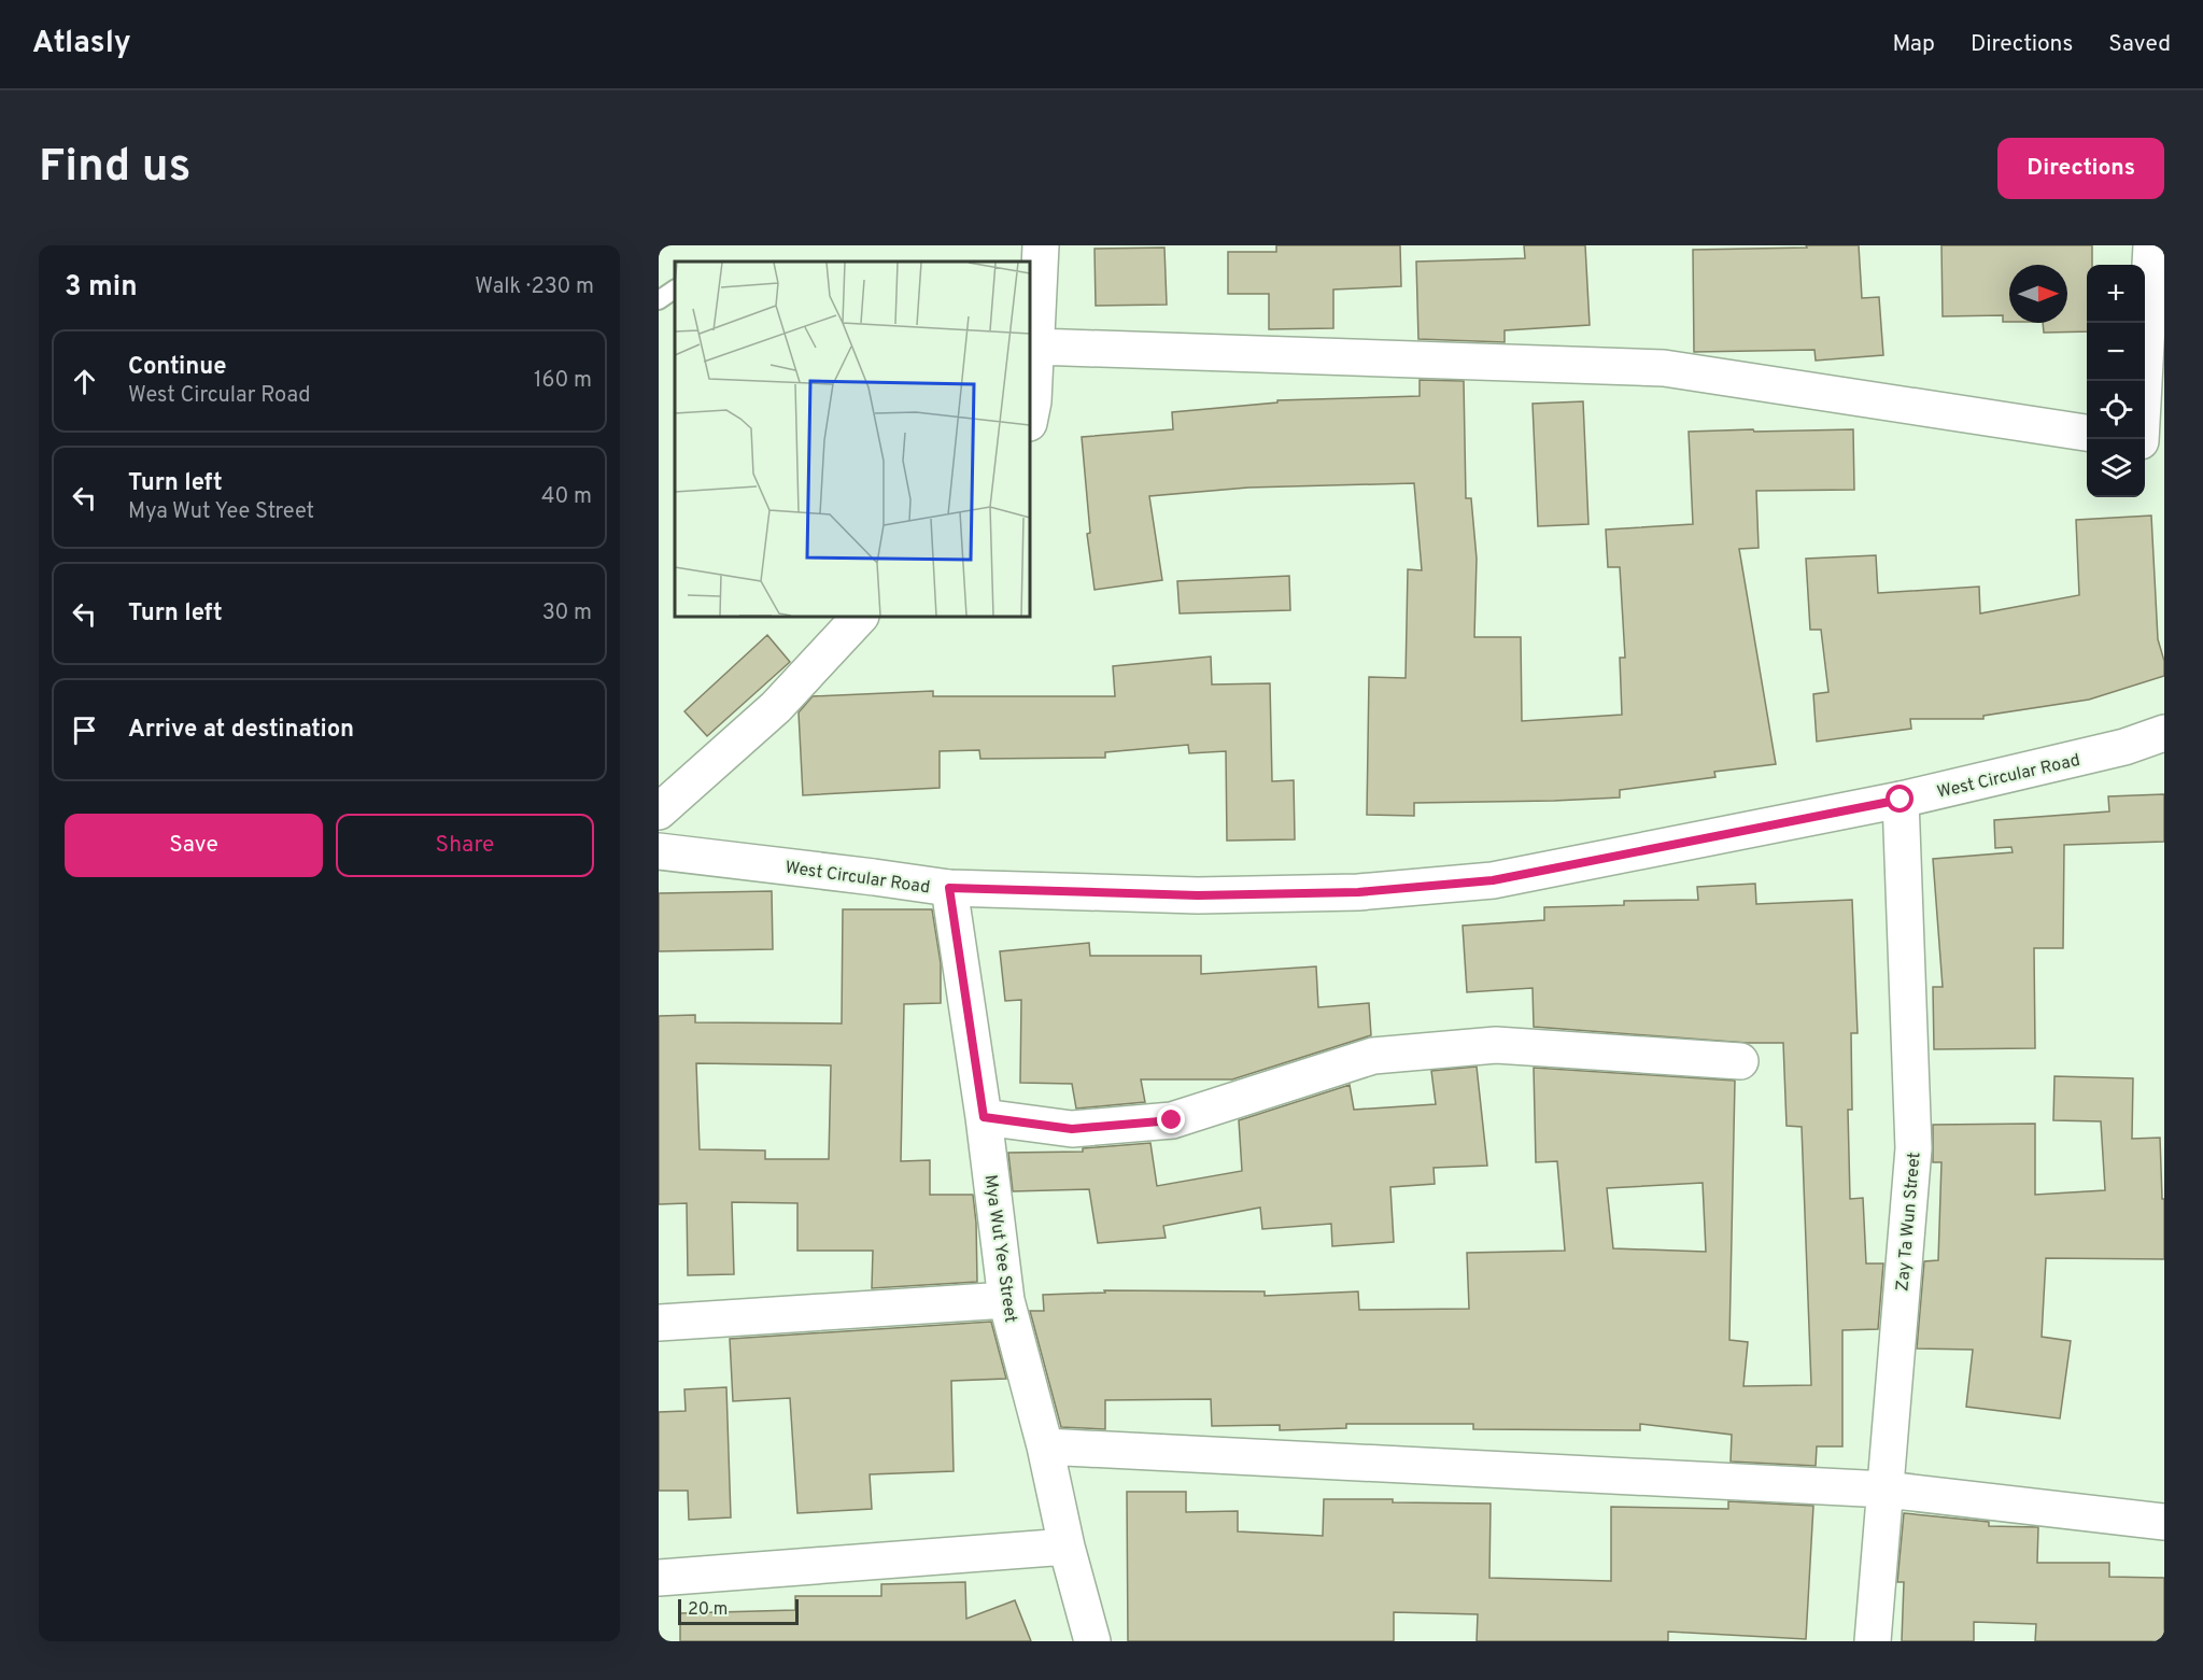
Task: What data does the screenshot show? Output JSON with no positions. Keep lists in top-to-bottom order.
{
  "streets": {
    "street": ["West Circular Road", "Zay Ta Wun Street", "Mya Wut Yee Street"]
  },
  "crossings": [
    ["West Circular Road", "Zay Ta Wun Street"],
    ["West Circular Road", "Mya Wut Yee Street"]
  ],
  "scale_bar": "20 m",
  "north": "right",
  "page": {
    "header": "Atlasly",
    "nav": ["Map", "Directions", "Saved"],
    "buttons": [
      "Directions",
      ["Save", "Share"]
    ],
    "title": "Find us",
    "heading": ["3 min", "Walk · 230 m"],
    "map_buttons": ["+", "−"],
    "list": [
      ["Continue", "West Circular Road", "160 m"],
      ["Turn left", "Mya Wut Yee Street", "40 m"],
      ["Turn left", "30 m"],
      "Arrive at destination"
    ],
    "scale": "20 m"
  }
}
